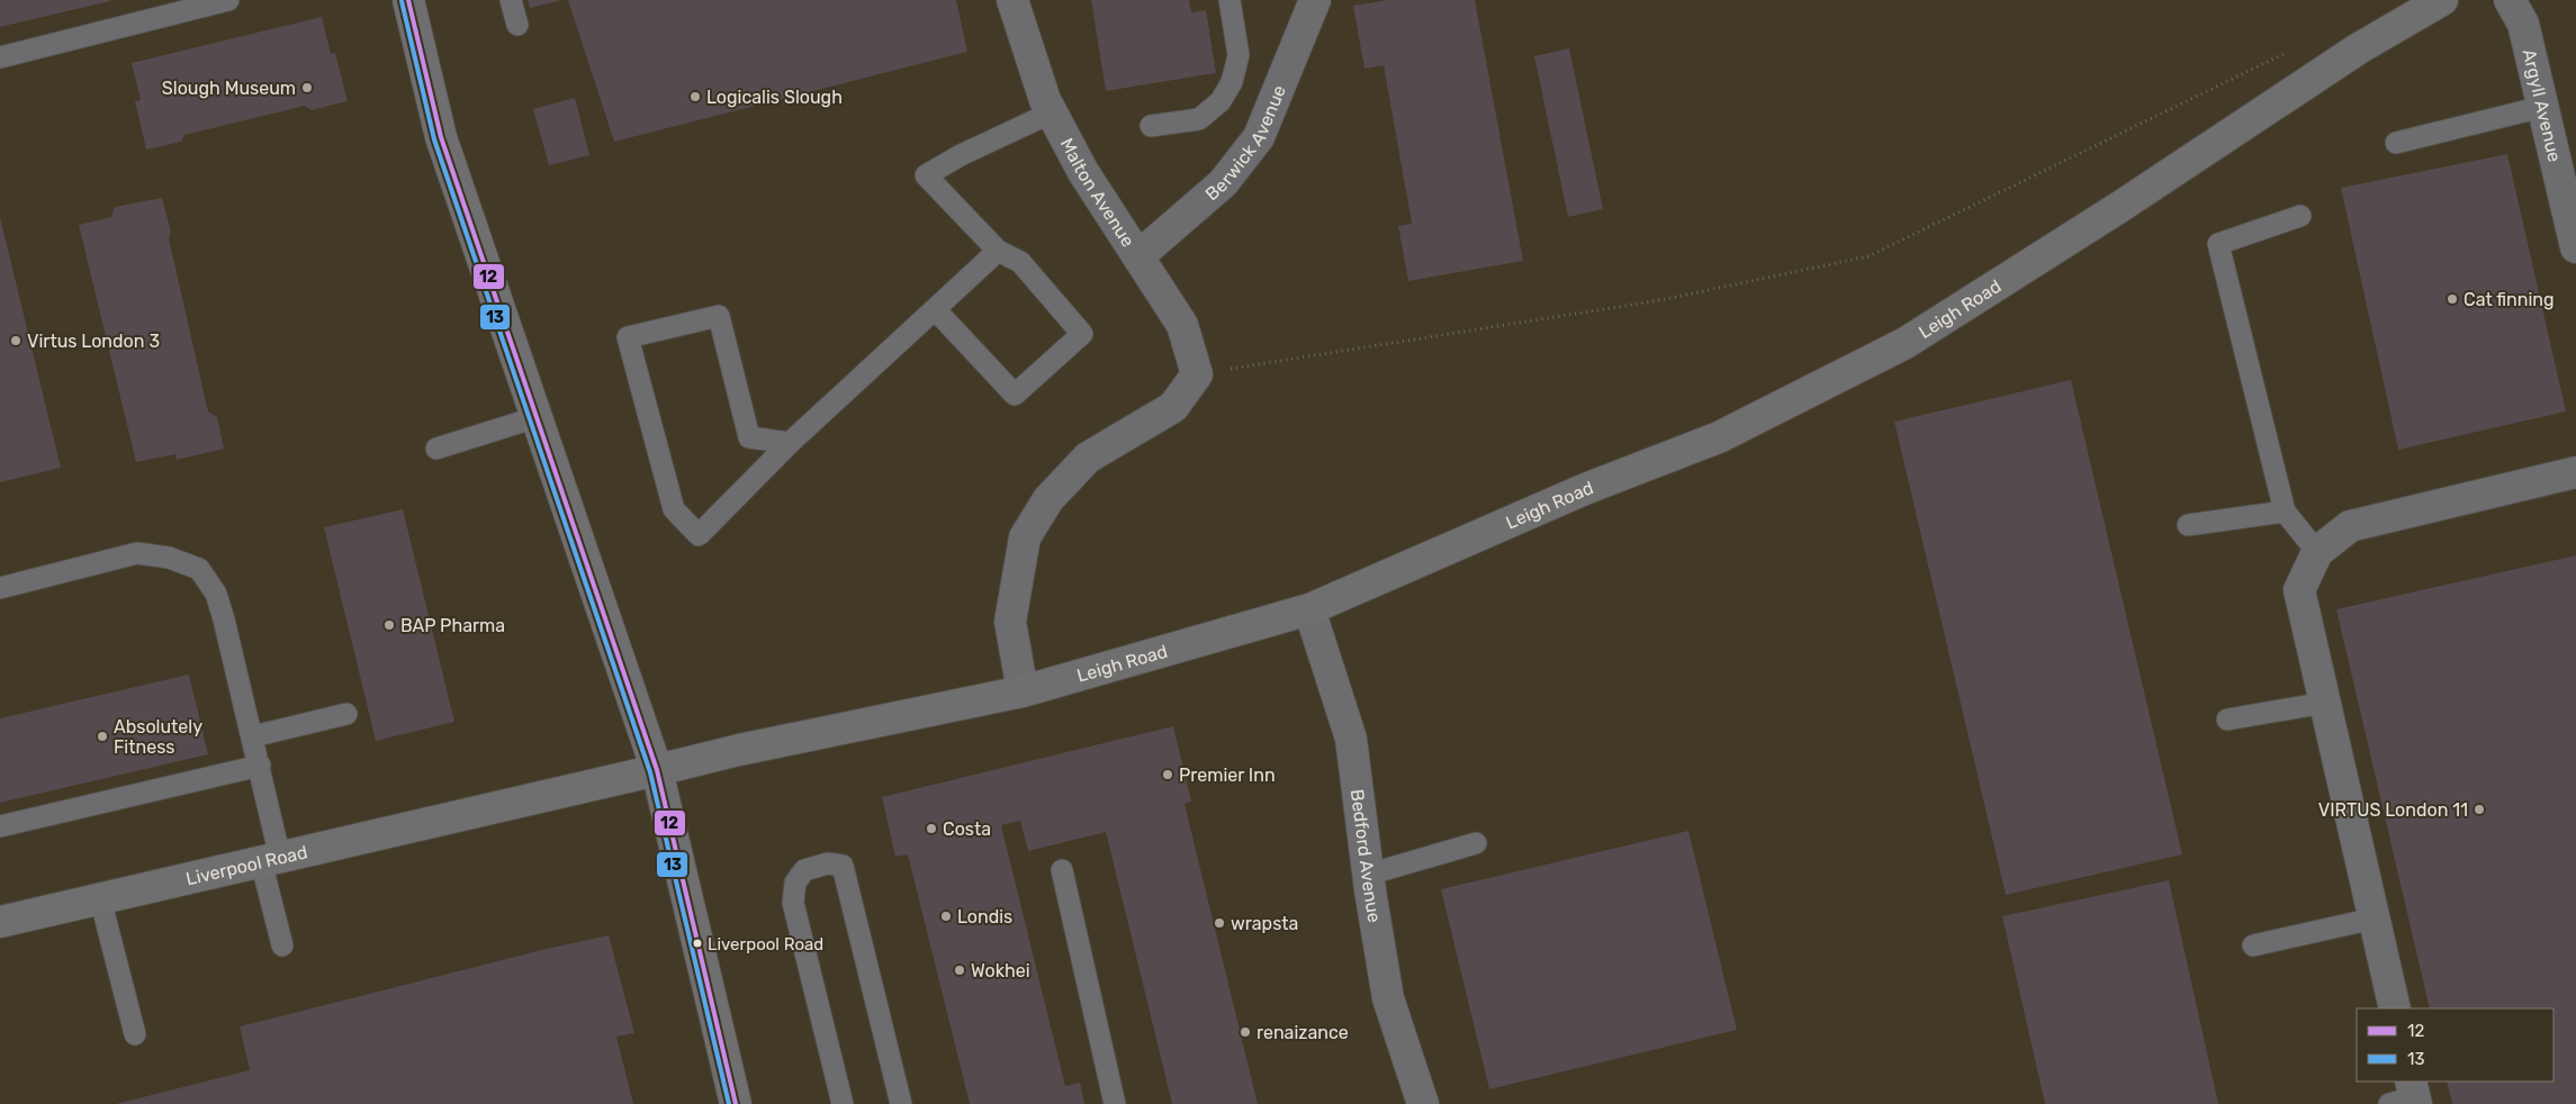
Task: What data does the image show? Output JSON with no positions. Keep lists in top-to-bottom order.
{
  "streets": {
    "street": [
      "Argyll Avenue",
      "Berwick Avenue",
      "Malton Avenue",
      "Leigh Road",
      "Bedford Avenue",
      "Liverpool Road"
    ]
  },
  "crossings": [
    ["Berwick Avenue", "Malton Avenue"],
    ["Leigh Road", "Bedford Avenue"],
    ["Leigh Road", "Liverpool Road"]
  ],
  "places": [
    "Slough Museum",
    "Logicalis Slough",
    "Cat finning",
    "Virtus London 3",
    "BAP Pharma",
    "Absolutely Fitness",
    "Premier Inn",
    "VIRTUS London 11",
    "Costa",
    "Londis",
    "wrapsta",
    "Liverpool Road",
    "Wokhei",
    "renaizance"
  ],
  "lines": ["transit line 12", "transit line 13"],
  "legend": ["12", "13"]
}
